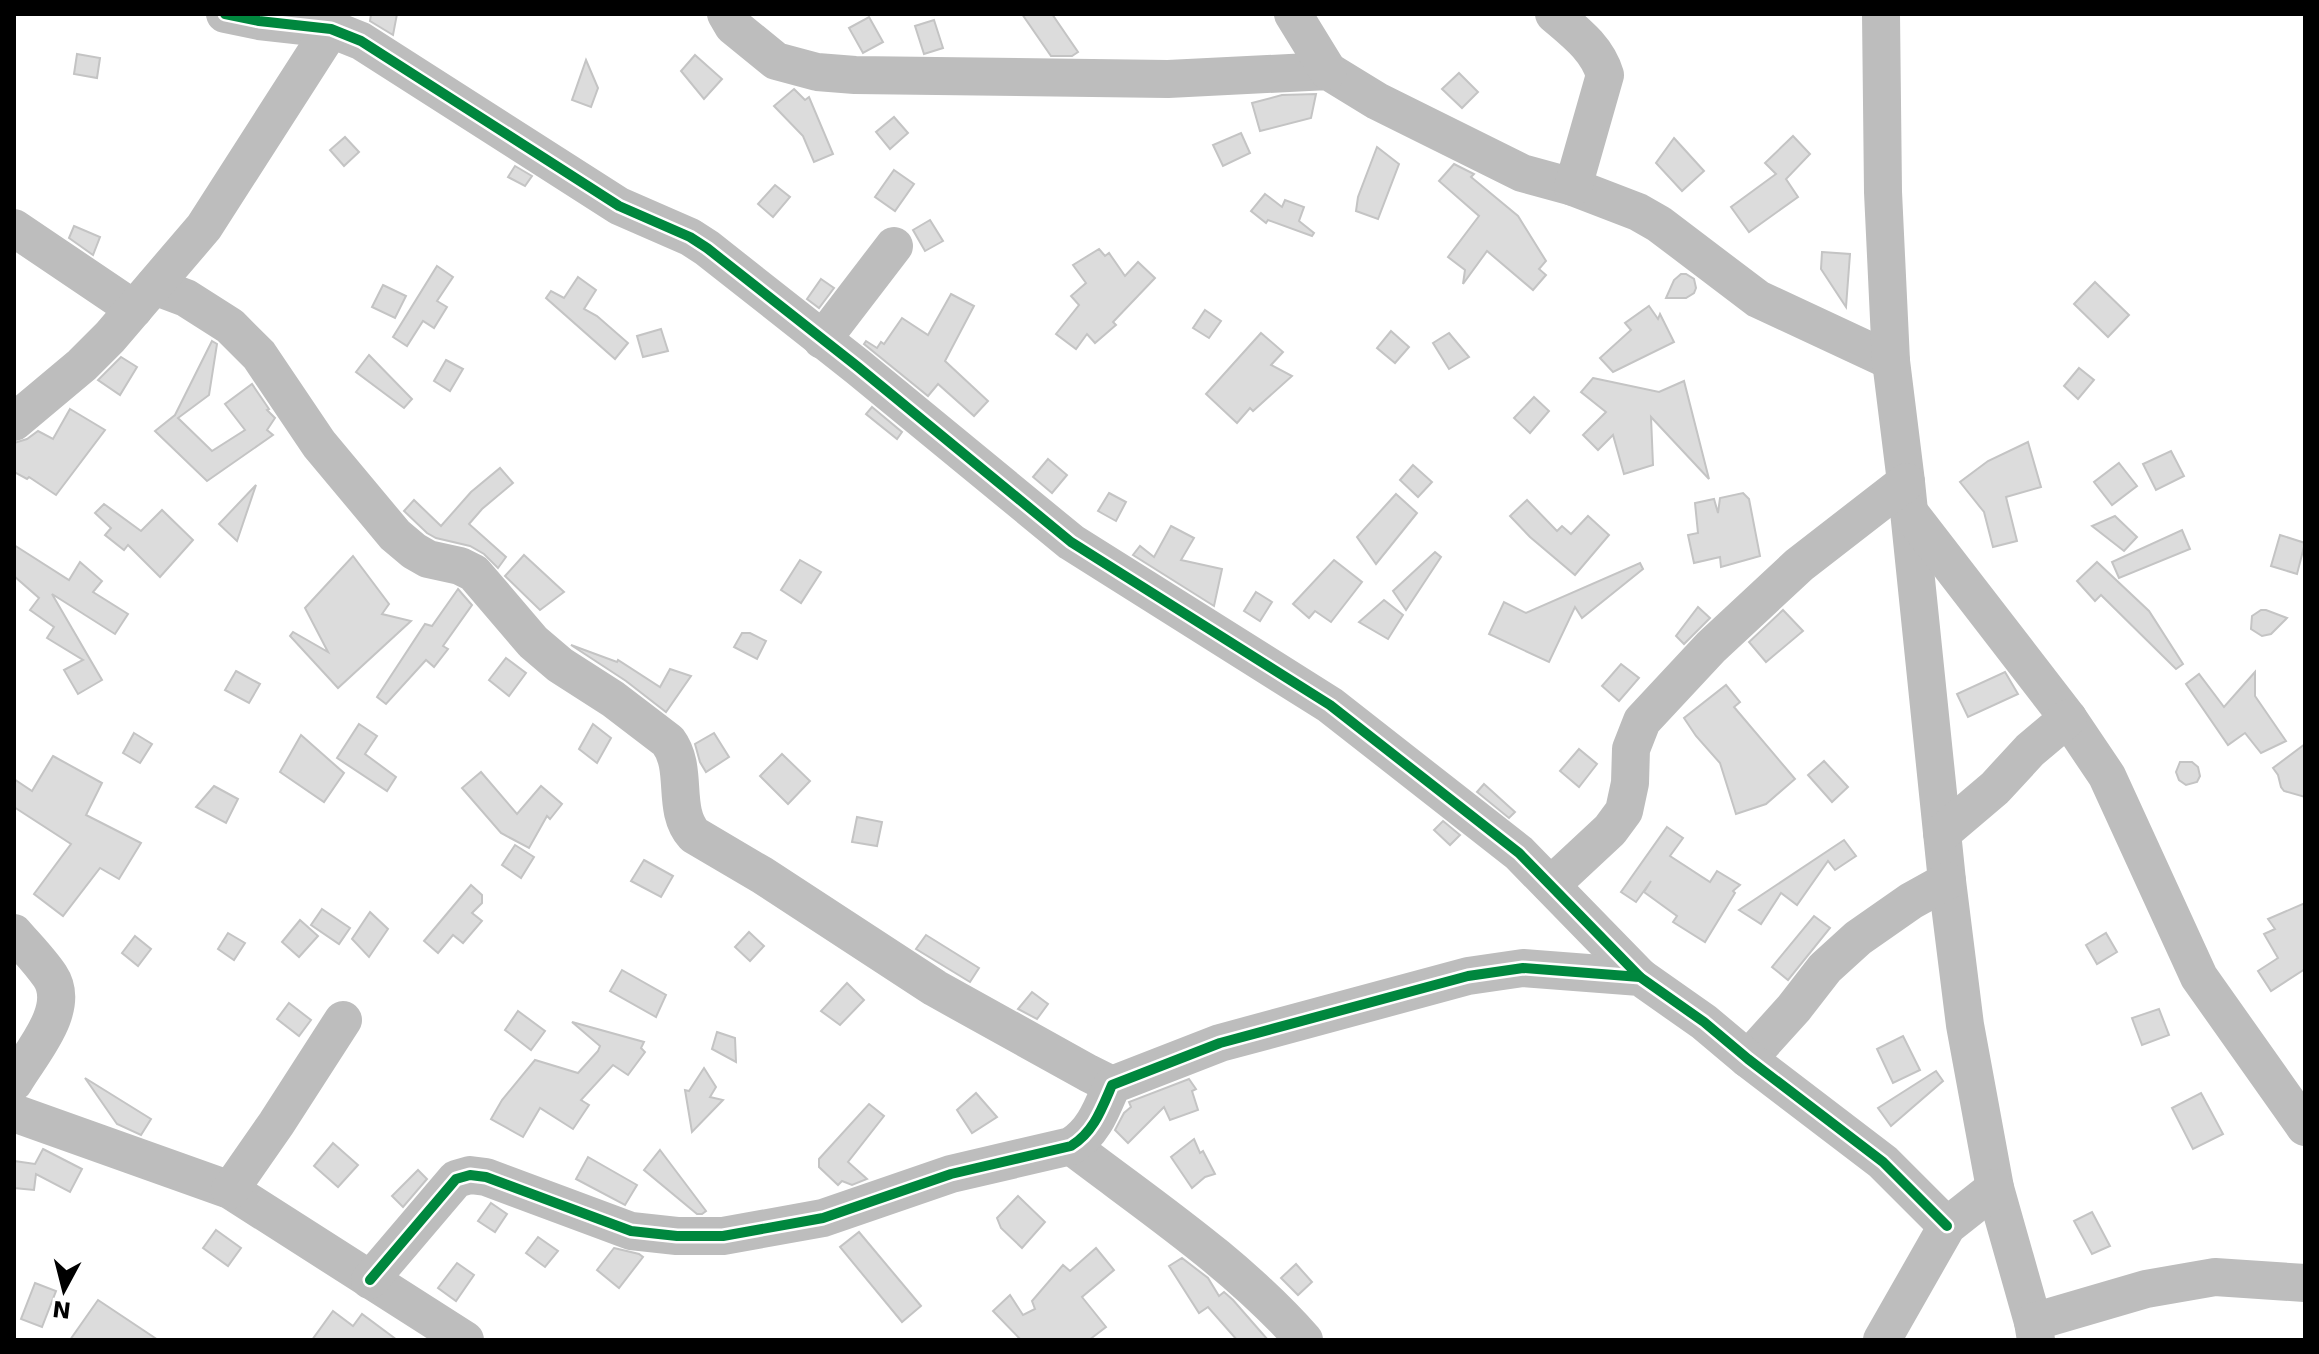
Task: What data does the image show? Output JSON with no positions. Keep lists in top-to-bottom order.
{
  "north": "bottom"
}
